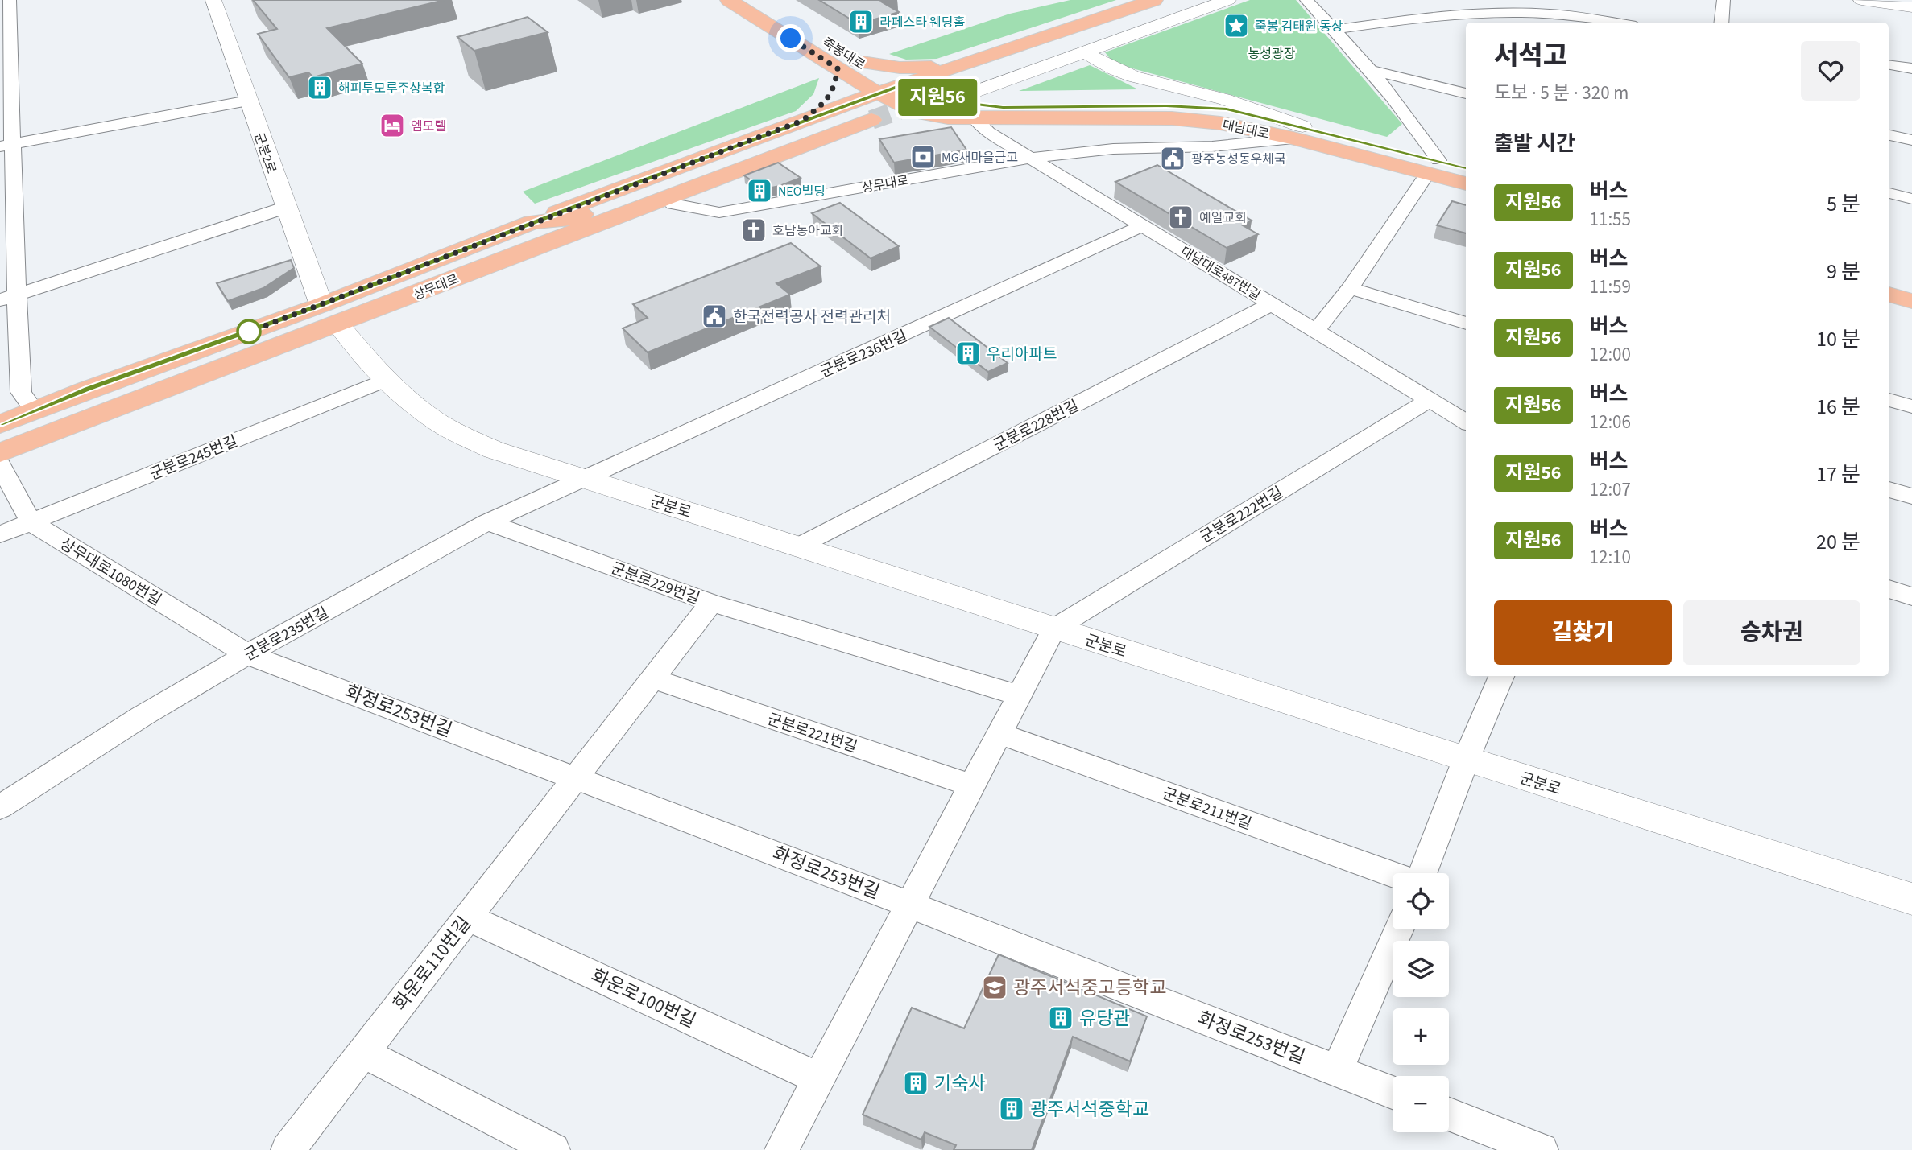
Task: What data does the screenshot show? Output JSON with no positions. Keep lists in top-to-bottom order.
{
  "streets": {
    "main road": ["죽봉대로", "대남대로", "상무대로"],
    "street": [
      "군분2로",
      "대남대로487번길",
      "군분로236번길",
      "군분로228번길",
      "군분로245번길",
      "군분로",
      "군분로222번길",
      "상무대로1080번길",
      "군분로229번길",
      "군분로235번길",
      "화정로253번길",
      "군분로221번길",
      "군분로211번길",
      "화운로110번길",
      "화운로100번길"
    ]
  },
  "crossings": [
    ["죽봉대로", "대남대로"],
    ["대남대로", "상무대로"],
    ["대남대로", "대남대로487번길"],
    ["군분2로", "상무대로"],
    ["군분2로", "군분로"],
    ["상무대로", "대남대로487번길"],
    ["상무대로", "군분로"],
    ["대남대로487번길", "군분로236번길"],
    ["대남대로487번길", "군분로228번길"],
    ["대남대로487번길", "군분로222번길"],
    ["군분로236번길", "군분로"],
    ["군분로236번길", "군분로235번길"],
    ["군분로228번길", "군분로"],
    ["군분로245번길", "군분로"],
    ["군분로245번길", "상무대로1080번길"],
    ["군분로", "군분로222번길"],
    ["군분로", "군분로235번길"],
    ["군분로", "군분로211번길"],
    ["상무대로1080번길", "군분로235번길"],
    ["상무대로1080번길", "화정로253번길"],
    ["군분로229번길", "군분로235번길"],
    ["군분로229번길", "화정로253번길"],
    ["군분로229번길", "군분로221번길"],
    ["군분로229번길", "화운로110번길"],
    ["군분로235번길", "화정로253번길"],
    ["화정로253번길", "화운로110번길"],
    ["화운로110번길", "화운로100번길"]
  ],
  "parks": ["농성광장"],
  "places": {
    "building": [
      "라페스타 웨딩홀",
      "해피투모루주상복합",
      "NEO빌딩",
      "우리아파트",
      "유당관",
      "기숙사",
      "광주서석중학교"
    ],
    "place": ["죽봉 김태원 동상"],
    "hotel": ["엠모텔"],
    "bank": ["MG새마을금고"],
    "public building": ["광주농성동우체국", "한국전력공사 전력관리처"],
    "church": ["예일교회", "호남농아교회"],
    "school or university": ["광주서석중고등학교"]
  },
  "lines": ["bus line 지원56"],
  "page": {
    "on_map": "지원56",
    "heading": [
      ["서석고", "도보 · 5 분 · 320 m"],
      "출발 시간"
    ],
    "list": [
      {
        "mark": "지원56",
        "name": "버스",
        "note": "11:55",
        "value": "5 분"
      },
      {
        "mark": "지원56",
        "name": "버스",
        "note": "11:59",
        "value": "9 분"
      },
      {
        "mark": "지원56",
        "name": "버스",
        "note": "12:00",
        "value": "10 분"
      },
      {
        "mark": "지원56",
        "name": "버스",
        "note": "12:06",
        "value": "16 분"
      },
      {
        "mark": "지원56",
        "name": "버스",
        "note": "12:07",
        "value": "17 분"
      },
      {
        "mark": "지원56",
        "name": "버스",
        "note": "12:10",
        "value": "20 분"
      }
    ],
    "buttons": ["길찾기", "승차권"],
    "map_buttons": ["+", "−"]
  }
}
